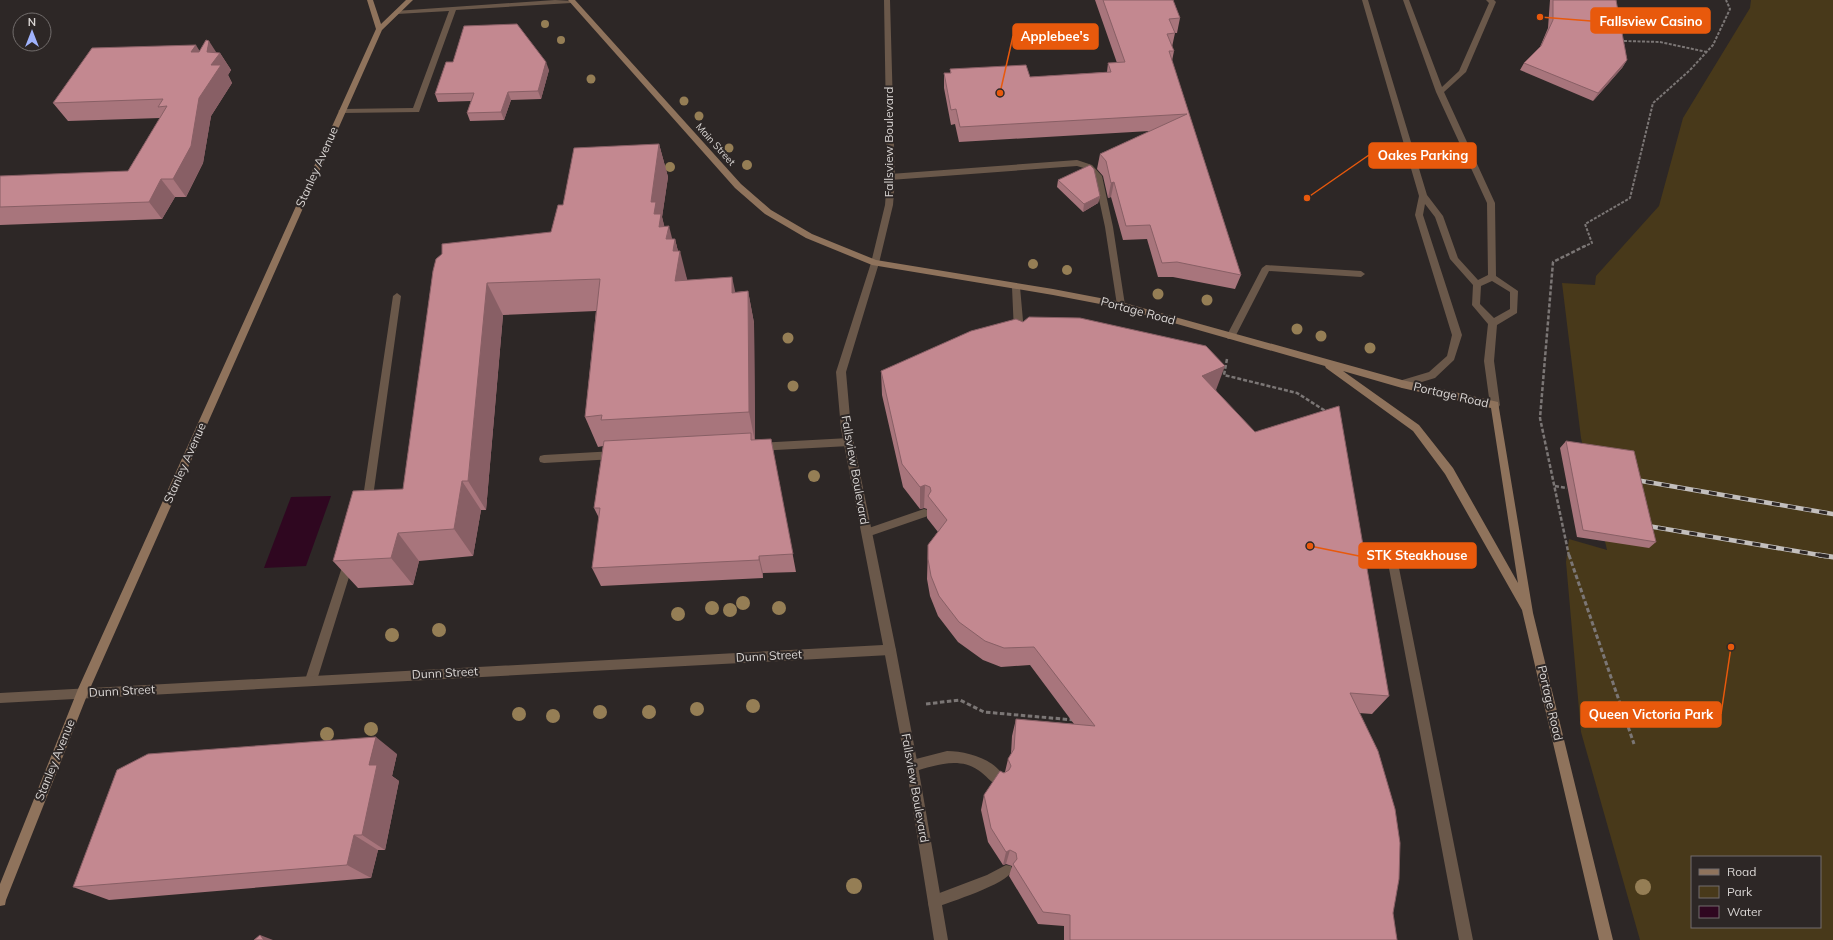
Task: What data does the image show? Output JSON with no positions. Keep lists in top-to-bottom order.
{
  "streets": {
    "main road": ["Main Street", "Stanley Avenue", "Portage Road"],
    "street": ["Fallsview Boulevard", "Dunn Street"]
  },
  "crossings": [
    ["Fallsview Boulevard", "Main Street"],
    ["Fallsview Boulevard", "Portage Road"],
    ["Fallsview Boulevard", "Dunn Street"],
    ["Main Street", "Portage Road"],
    ["Stanley Avenue", "Dunn Street"]
  ],
  "places": [
    "Fallsview Casino",
    "Applebee's",
    "Oakes Parking",
    "STK Steakhouse",
    "Queen Victoria Park"
  ],
  "legend": ["Road", "Park", "Water"],
  "north": "top"
}
